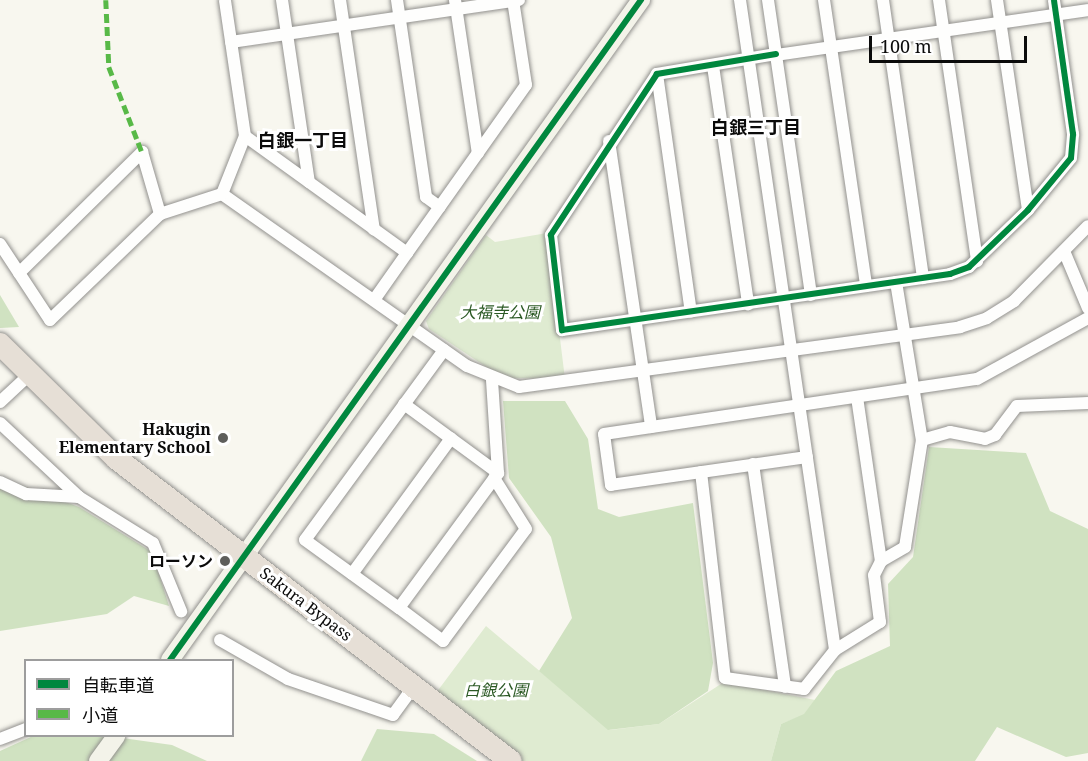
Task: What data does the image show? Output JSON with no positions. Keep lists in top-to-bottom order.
{
  "streets": {
    "highway": ["Sakura Bypass"]
  },
  "districts": ["白銀三丁目", "白銀一丁目"],
  "parks": ["大福寺公園", "白銀公園"],
  "places": ["Hakugin Elementary School", "ローソン"],
  "legend": ["自転車道", "小道"],
  "scale_bar": "100 m"
}
